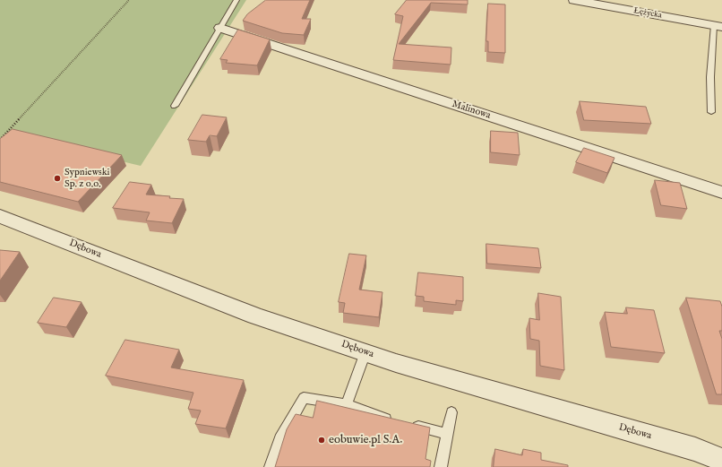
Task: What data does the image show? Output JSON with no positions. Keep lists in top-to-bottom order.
{
  "streets": {
    "street": ["Łężycka", "Malinowa", "Dębowa"]
  },
  "places": ["Sypniewski Sp. z o.o.", "eobuwie.pl S.A."]
}
